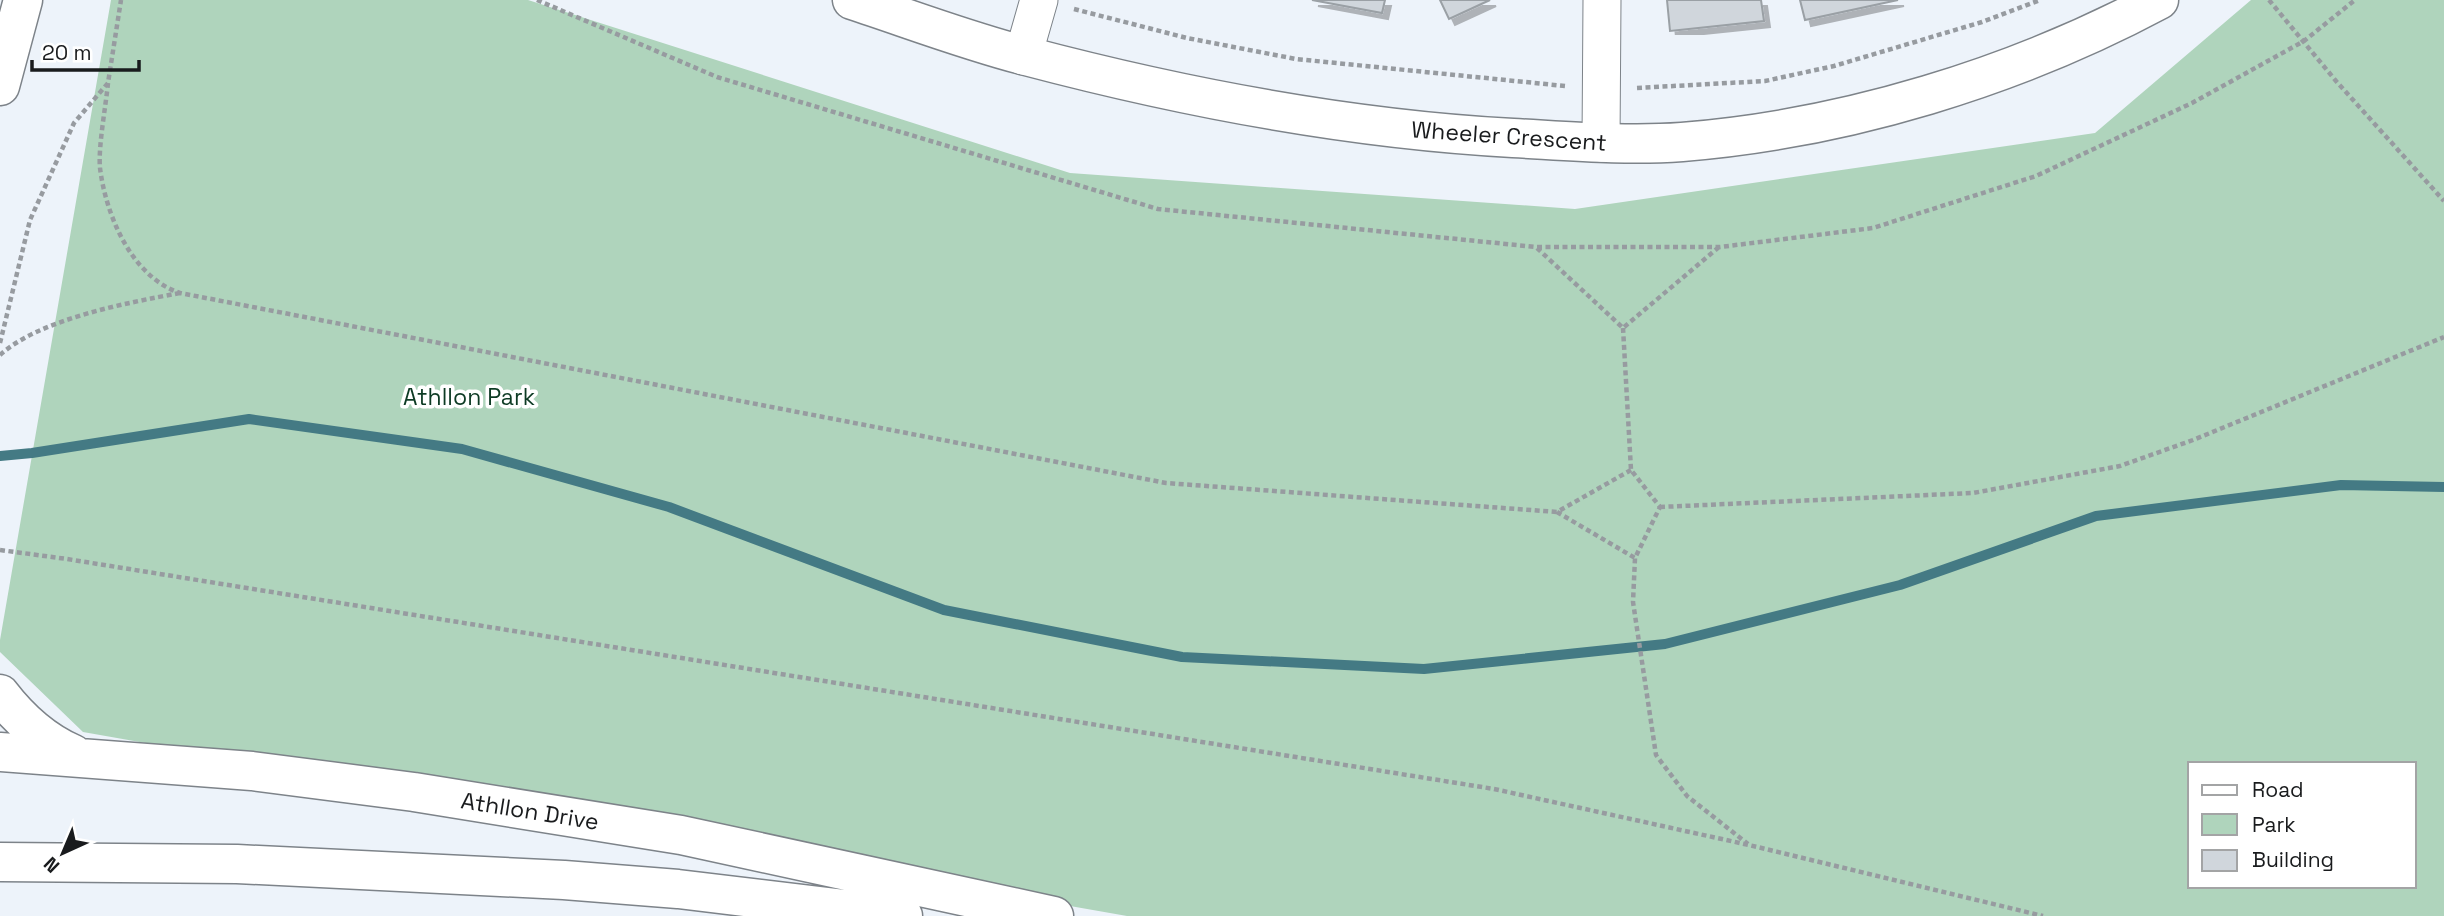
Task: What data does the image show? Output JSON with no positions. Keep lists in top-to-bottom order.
{
  "streets": {
    "main road": ["Wheeler Crescent", "Athllon Drive"]
  },
  "parks": ["Athllon Park"],
  "legend": ["Road", "Park", "Building"],
  "scale_bar": "20 m",
  "north": "bottom left"
}
